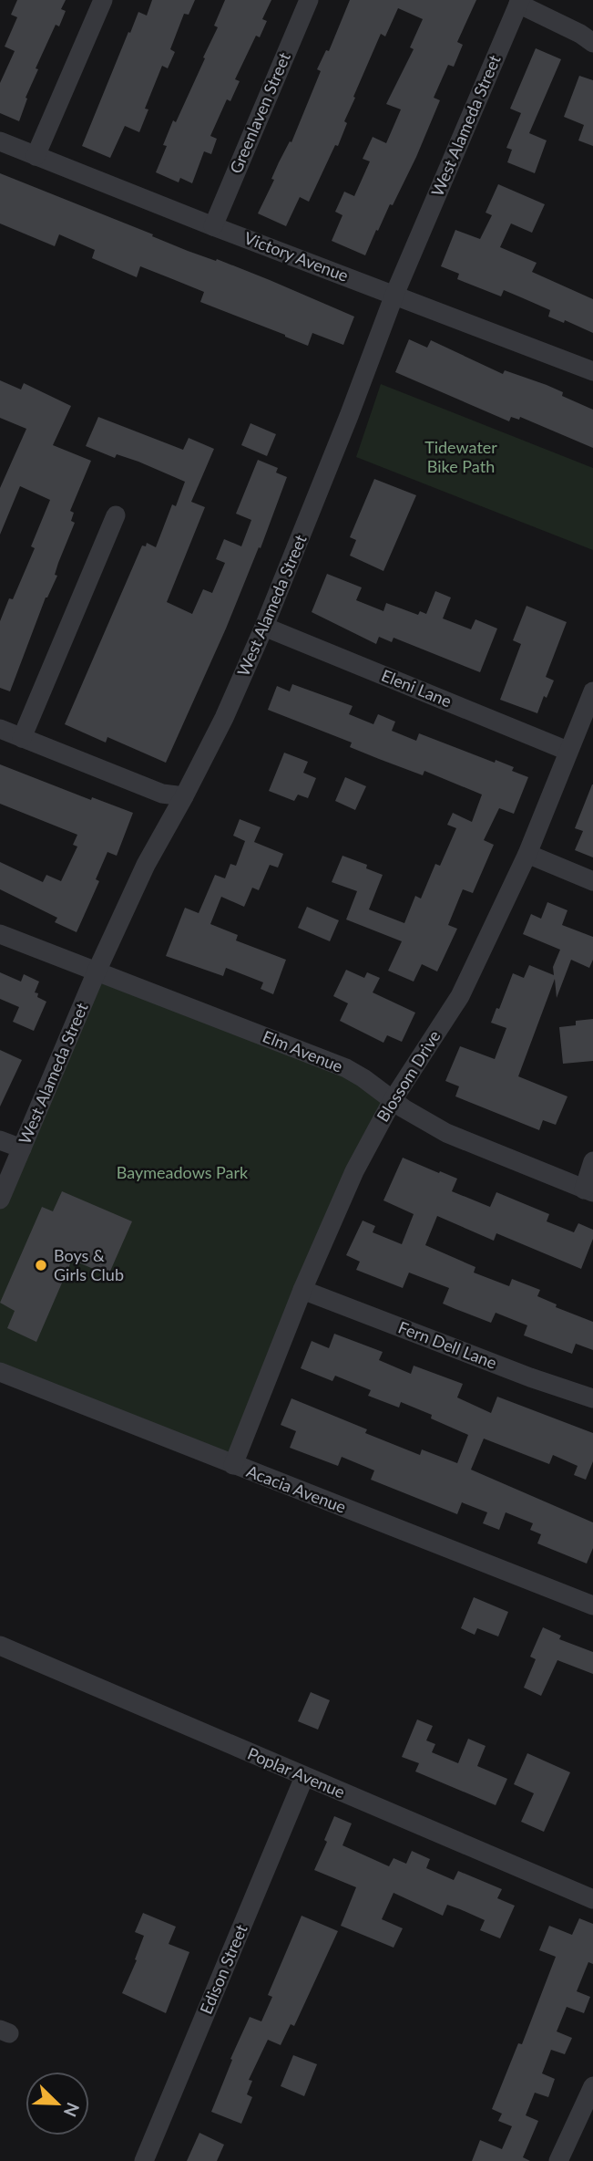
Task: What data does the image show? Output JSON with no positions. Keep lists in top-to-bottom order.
{
  "streets": {
    "street": [
      "Greenlaven Street",
      "West Alameda Street",
      "Victory Avenue",
      "Eleni Lane",
      "Elm Avenue",
      "Blossom Drive",
      "Fern Dell Lane",
      "Acacia Avenue",
      "Poplar Avenue",
      "Edison Street"
    ]
  },
  "crossings": [
    ["Greenlaven Street", "Victory Avenue"],
    ["West Alameda Street", "Victory Avenue"],
    ["West Alameda Street", "Eleni Lane"],
    ["West Alameda Street", "Elm Avenue"],
    ["Eleni Lane", "Blossom Drive"],
    ["Elm Avenue", "Blossom Drive"],
    ["Blossom Drive", "Fern Dell Lane"],
    ["Blossom Drive", "Acacia Avenue"],
    ["Poplar Avenue", "Edison Street"]
  ],
  "parks": ["Tidewater Bike Path", "Baymeadows Park"],
  "places": ["Boys & Girls Club"],
  "north": "bottom right"
}
